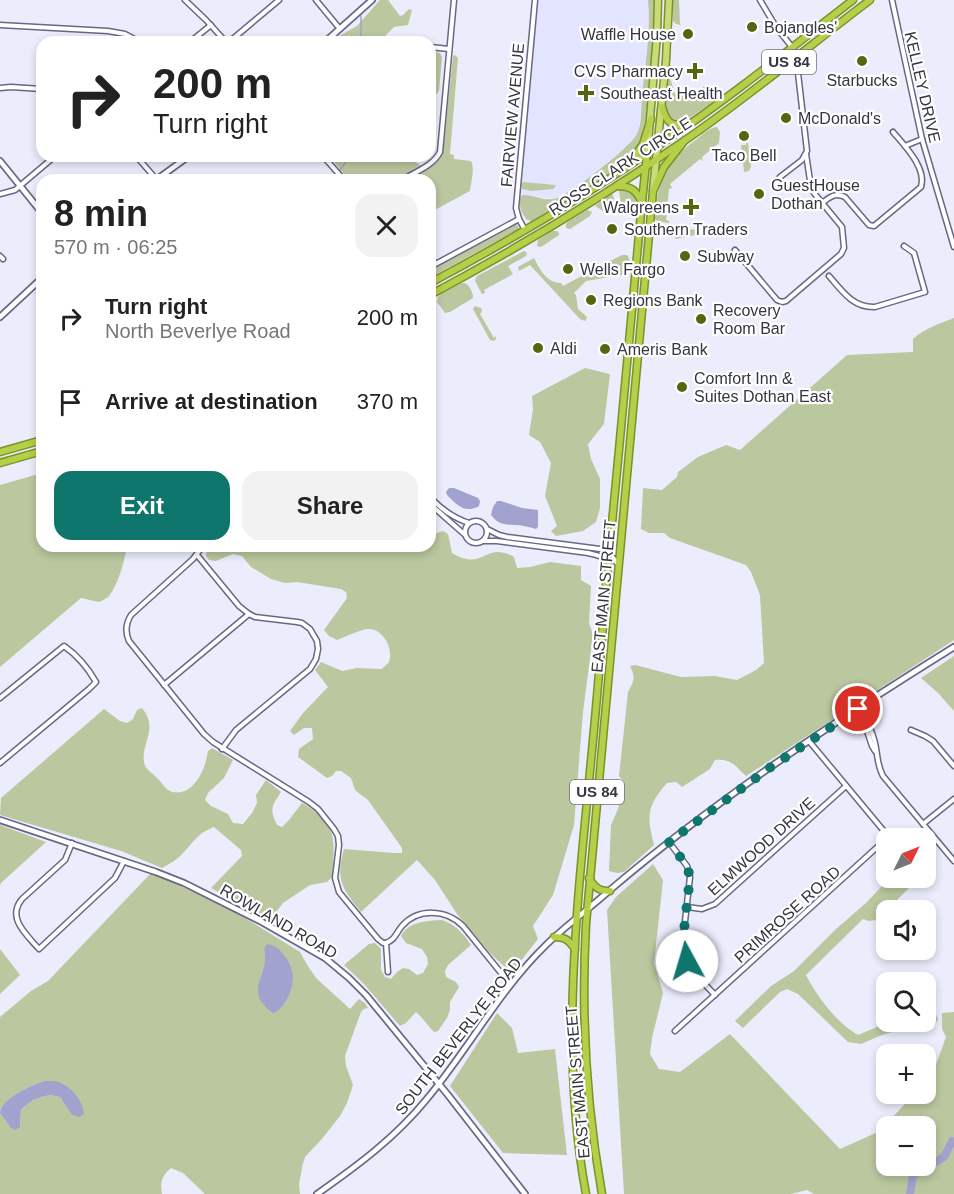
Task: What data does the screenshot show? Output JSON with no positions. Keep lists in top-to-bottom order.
{
  "streets": {
    "highway": ["US 84", "ROSS CLARK CIRCLE", "EAST MAIN STREET"],
    "street": [
      "KELLEY DRIVE",
      "FAIRVIEW AVENUE",
      "ELMWOOD DRIVE",
      "PRIMROSE ROAD",
      "ROWLAND ROAD",
      "SOUTH BEVERLYE ROAD"
    ]
  },
  "crossings": [
    ["US 84", "ROSS CLARK CIRCLE"],
    ["US 84", "EAST MAIN STREET"],
    ["FAIRVIEW AVENUE", "ROSS CLARK CIRCLE"],
    ["ROSS CLARK CIRCLE", "EAST MAIN STREET"],
    ["EAST MAIN STREET", "SOUTH BEVERLYE ROAD"],
    ["ELMWOOD DRIVE", "PRIMROSE ROAD"],
    ["ROWLAND ROAD", "SOUTH BEVERLYE ROAD"]
  ],
  "places": {
    "other": [
      "Bojangles'",
      "Waffle House",
      "Starbucks",
      "McDonald's",
      "Taco Bell",
      "GuestHouse Dothan",
      "Southern Traders",
      "Subway",
      "Wells Fargo",
      "Regions Bank",
      "Recovery Room Bar",
      "Aldi",
      "Ameris Bank",
      "Comfort Inn & Suites Dothan East"
    ],
    "health": ["CVS Pharmacy", "Southeast Health", "Walgreens"]
  },
  "north": "top right",
  "page": {
    "turn": ["200 m", "Turn right"],
    "heading": ["8 min", "570 m · 06:25"],
    "list": [
      {
        "name": "Turn right",
        "note": "North Beverlye Road",
        "value": "200 m"
      },
      {
        "name": "Arrive at destination",
        "value": "370 m"
      }
    ],
    "buttons": ["Exit", "Share"],
    "map_buttons": ["+", "−"]
  }
}
